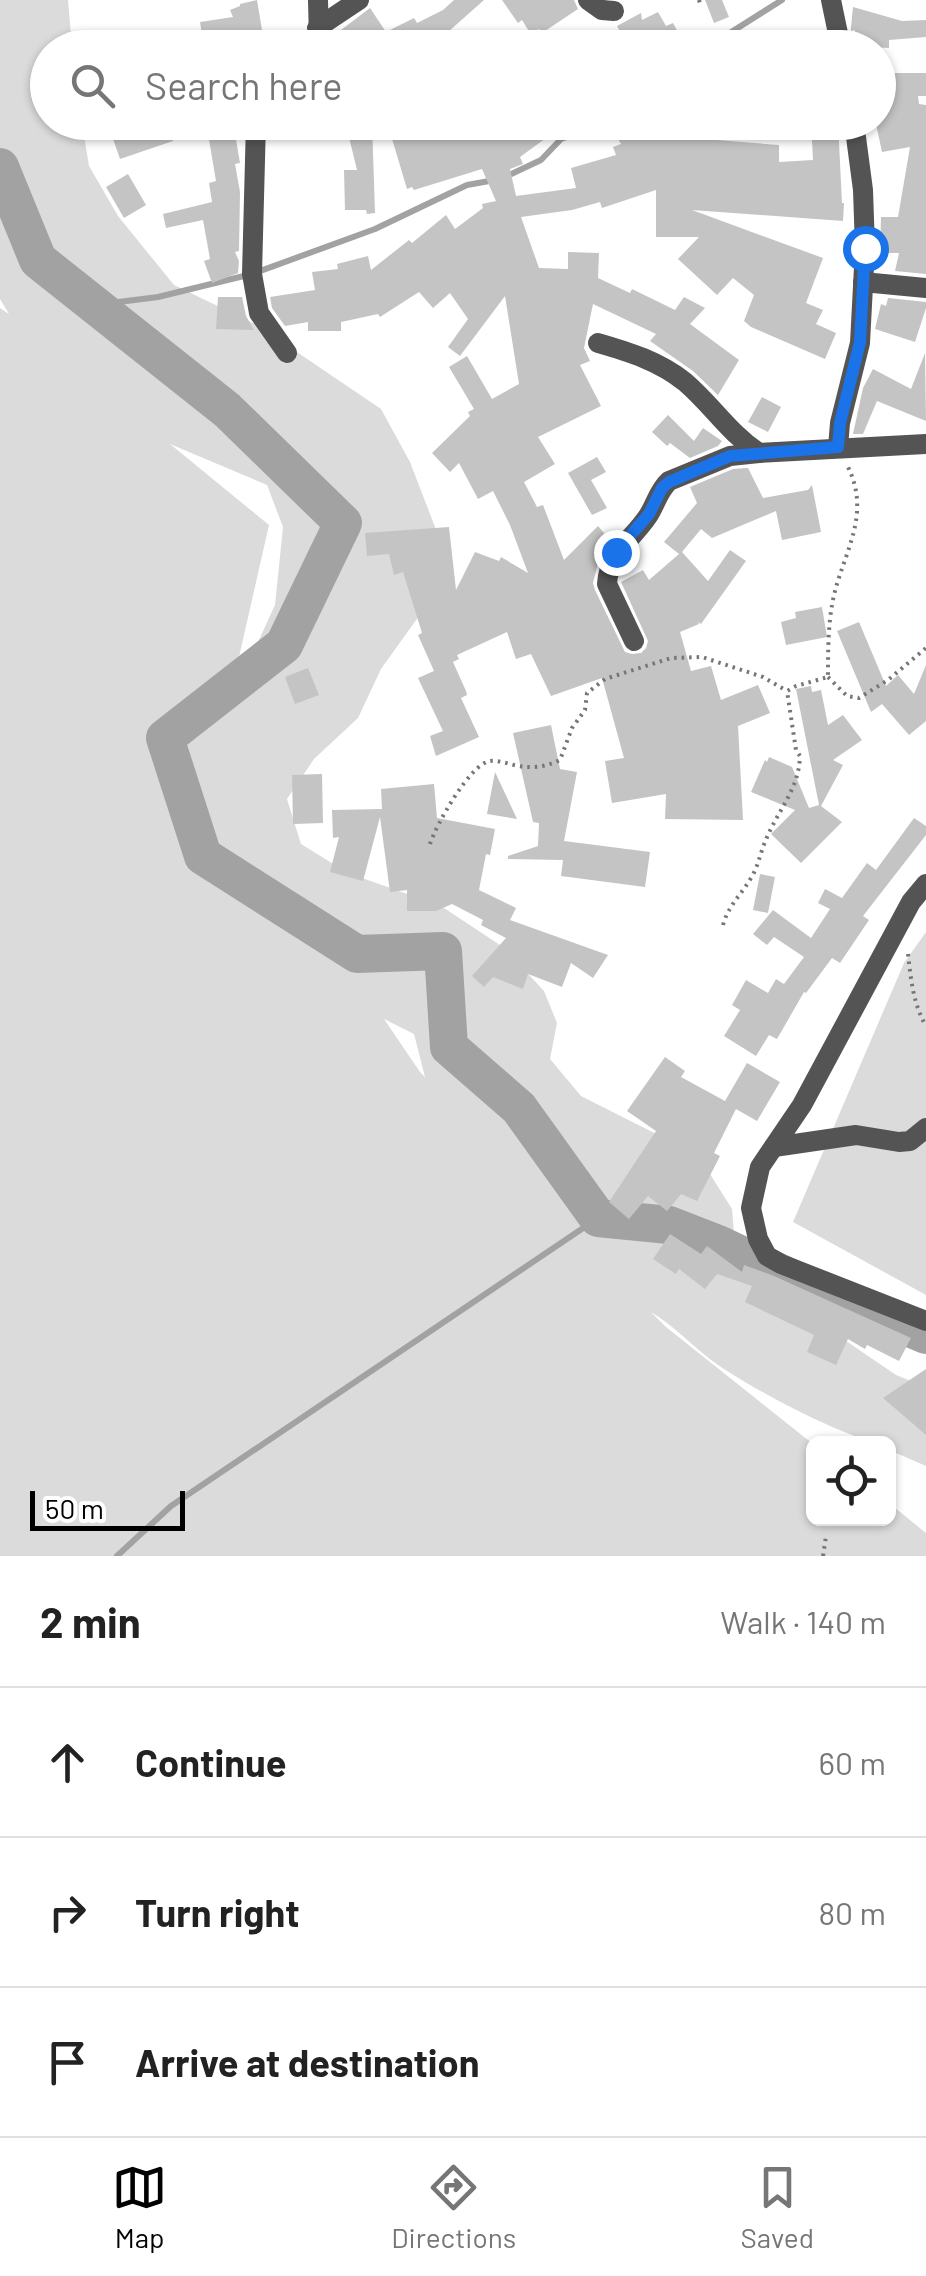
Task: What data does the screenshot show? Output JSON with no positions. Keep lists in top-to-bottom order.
{
  "scale_bar": "50 m",
  "page": {
    "search": "Search here",
    "scale": "50 m",
    "heading": ["2 min", "Walk · 140 m"],
    "list": [
      ["Continue", "60 m"],
      ["Turn right", "80 m"],
      "Arrive at destination"
    ],
    "nav": ["Map", "Directions", "Saved"]
  }
}
